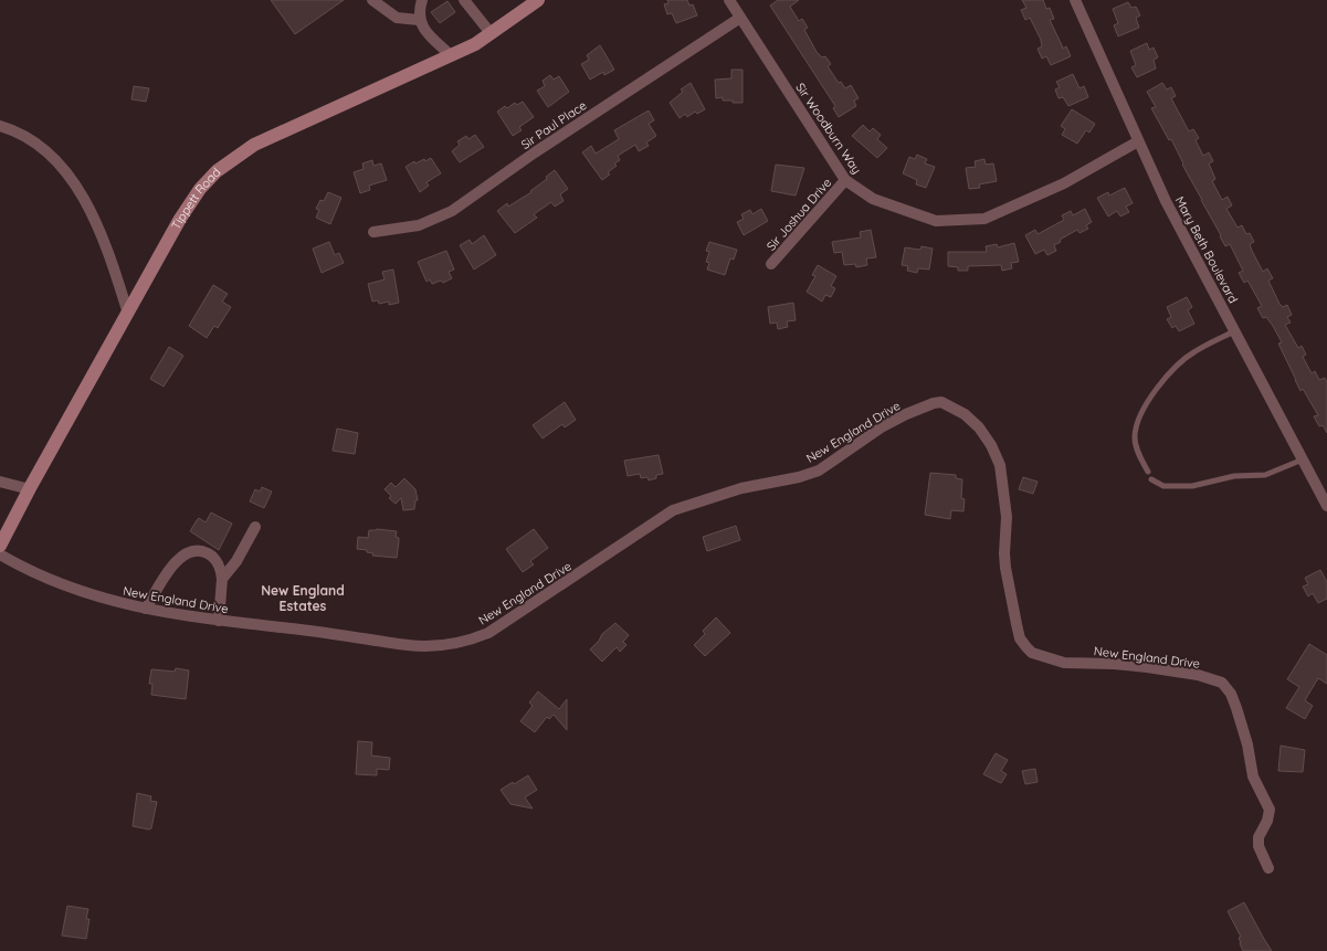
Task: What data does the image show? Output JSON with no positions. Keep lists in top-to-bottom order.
{
  "streets": {
    "street": [
      "Sir Paul Place",
      "Sir Woodburn Way",
      "Tippett Road",
      "Sir Joshua Drive",
      "Mary Beth Boulevard",
      "New England Drive"
    ]
  },
  "crossings": [
    ["Sir Paul Place", "Sir Woodburn Way"],
    ["Sir Woodburn Way", "Sir Joshua Drive"],
    ["Sir Woodburn Way", "Mary Beth Boulevard"]
  ],
  "districts": ["New England Estates"]
}
